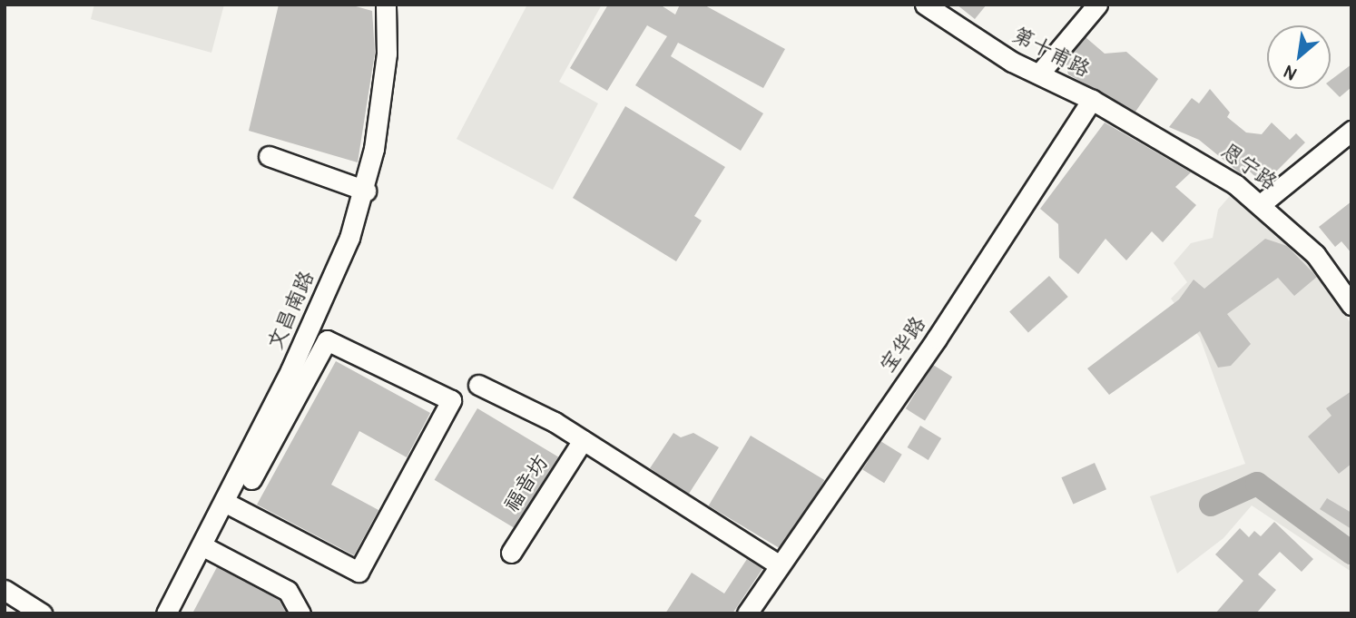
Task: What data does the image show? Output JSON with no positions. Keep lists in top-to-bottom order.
{
  "streets": {
    "street": [
      "第十甫路",
      "恩宁路",
      "文昌南路",
      "宝华路",
      "福音坊"
    ]
  },
  "crossings": [
    ["第十甫路", "恩宁路"],
    ["第十甫路", "宝华路"],
    ["恩宁路", "宝华路"]
  ],
  "north": "bottom left"
}
